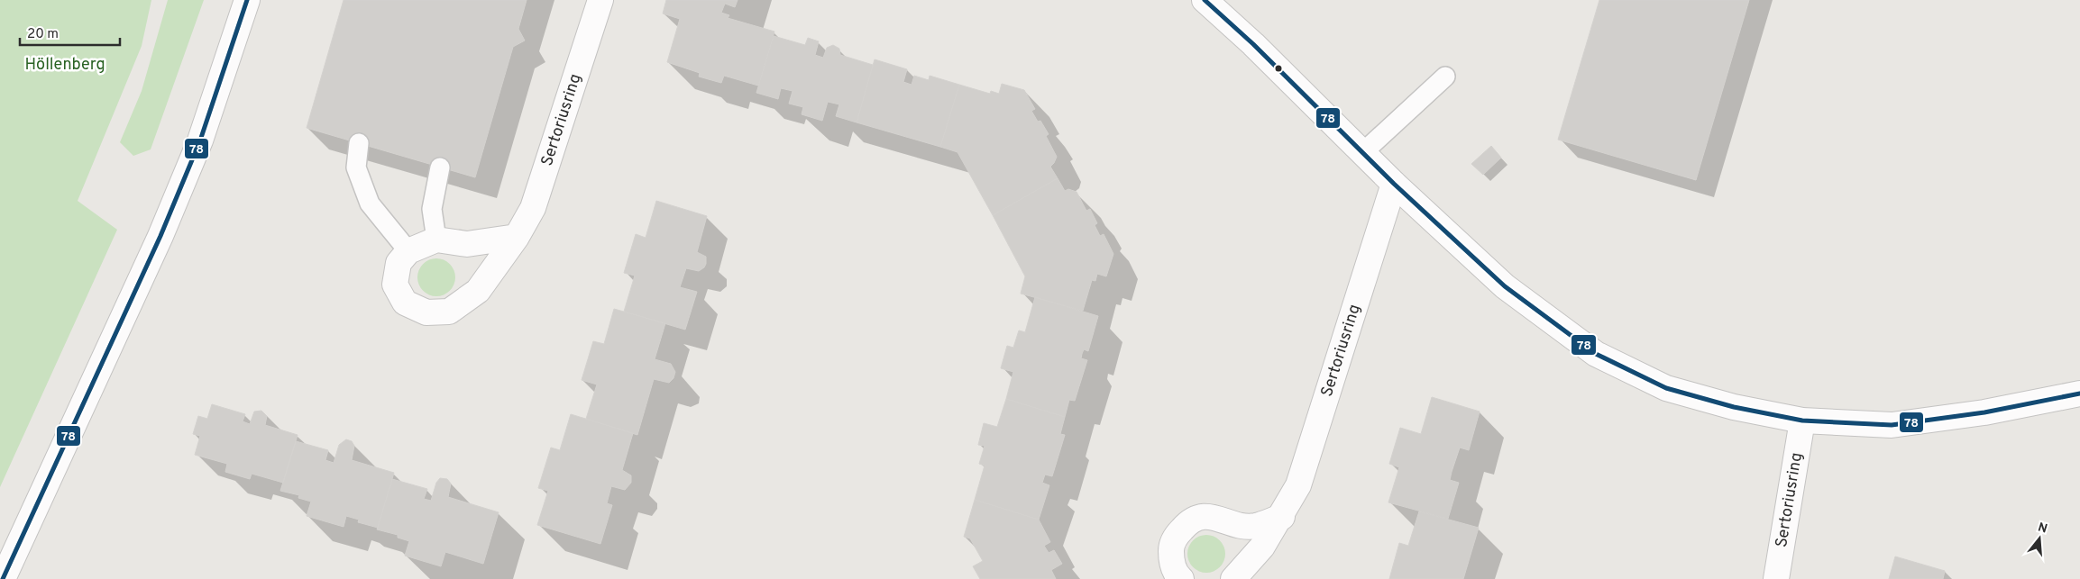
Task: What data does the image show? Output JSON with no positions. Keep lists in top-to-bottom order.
{
  "streets": {
    "street": ["Sertoriusring"]
  },
  "parks": ["Höllenberg"],
  "lines": ["transit line 78"],
  "scale_bar": "20 m",
  "north": "top"
}
